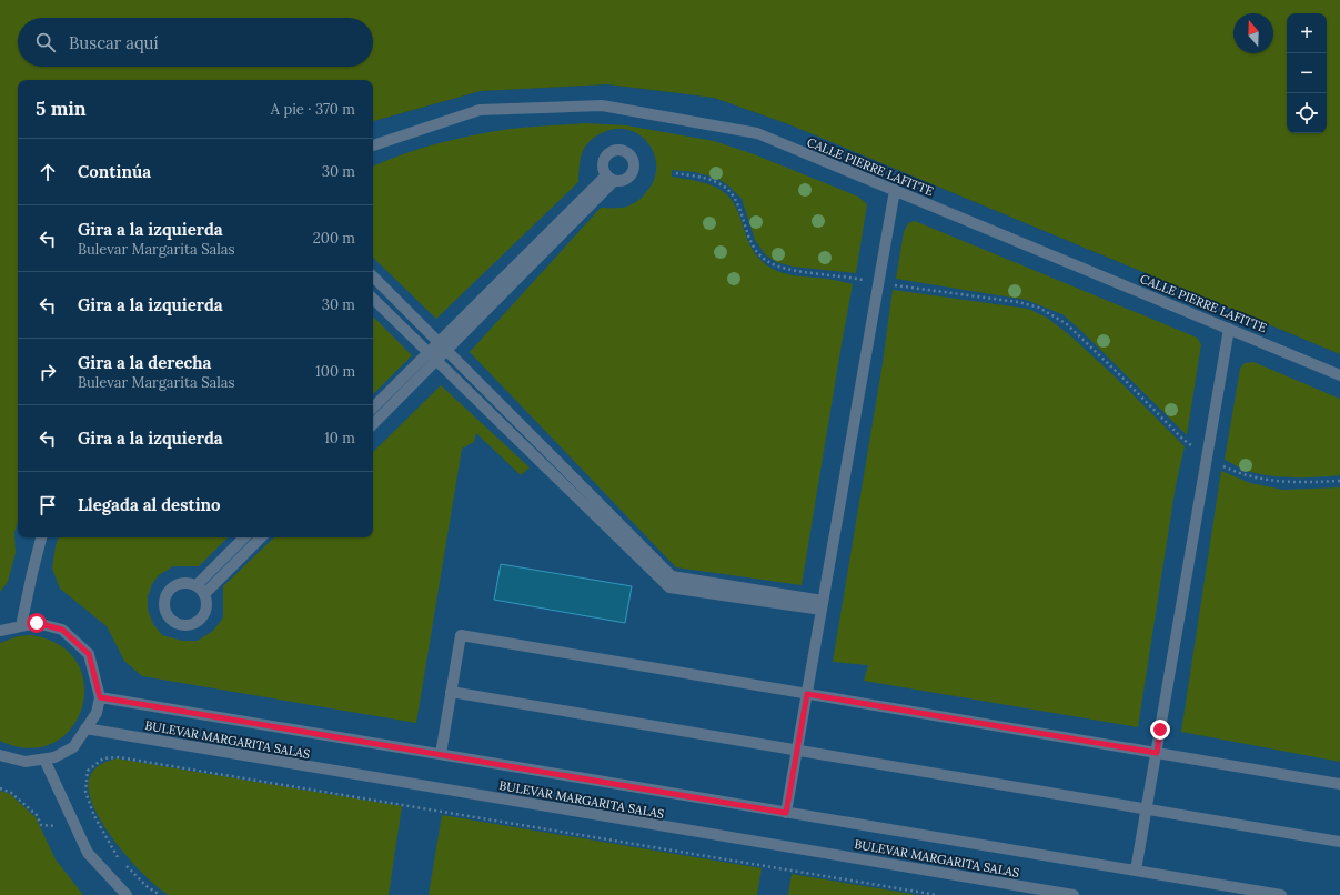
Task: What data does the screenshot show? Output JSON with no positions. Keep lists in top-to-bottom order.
{
  "streets": {
    "street": ["CALLE PIERRE LAFITTE", "BULEVAR MARGARITA SALAS"]
  },
  "north": "top",
  "page": {
    "map_buttons": ["+", "−"],
    "search": "Buscar aquí",
    "heading": ["5 min", "A pie · 370 m"],
    "list": [
      ["Continúa", "30 m"],
      ["Gira a la izquierda", "Bulevar Margarita Salas", "200 m"],
      ["Gira a la izquierda", "30 m"],
      ["Gira a la derecha", "Bulevar Margarita Salas", "100 m"],
      ["Gira a la izquierda", "10 m"],
      "Llegada al destino"
    ]
  }
}
